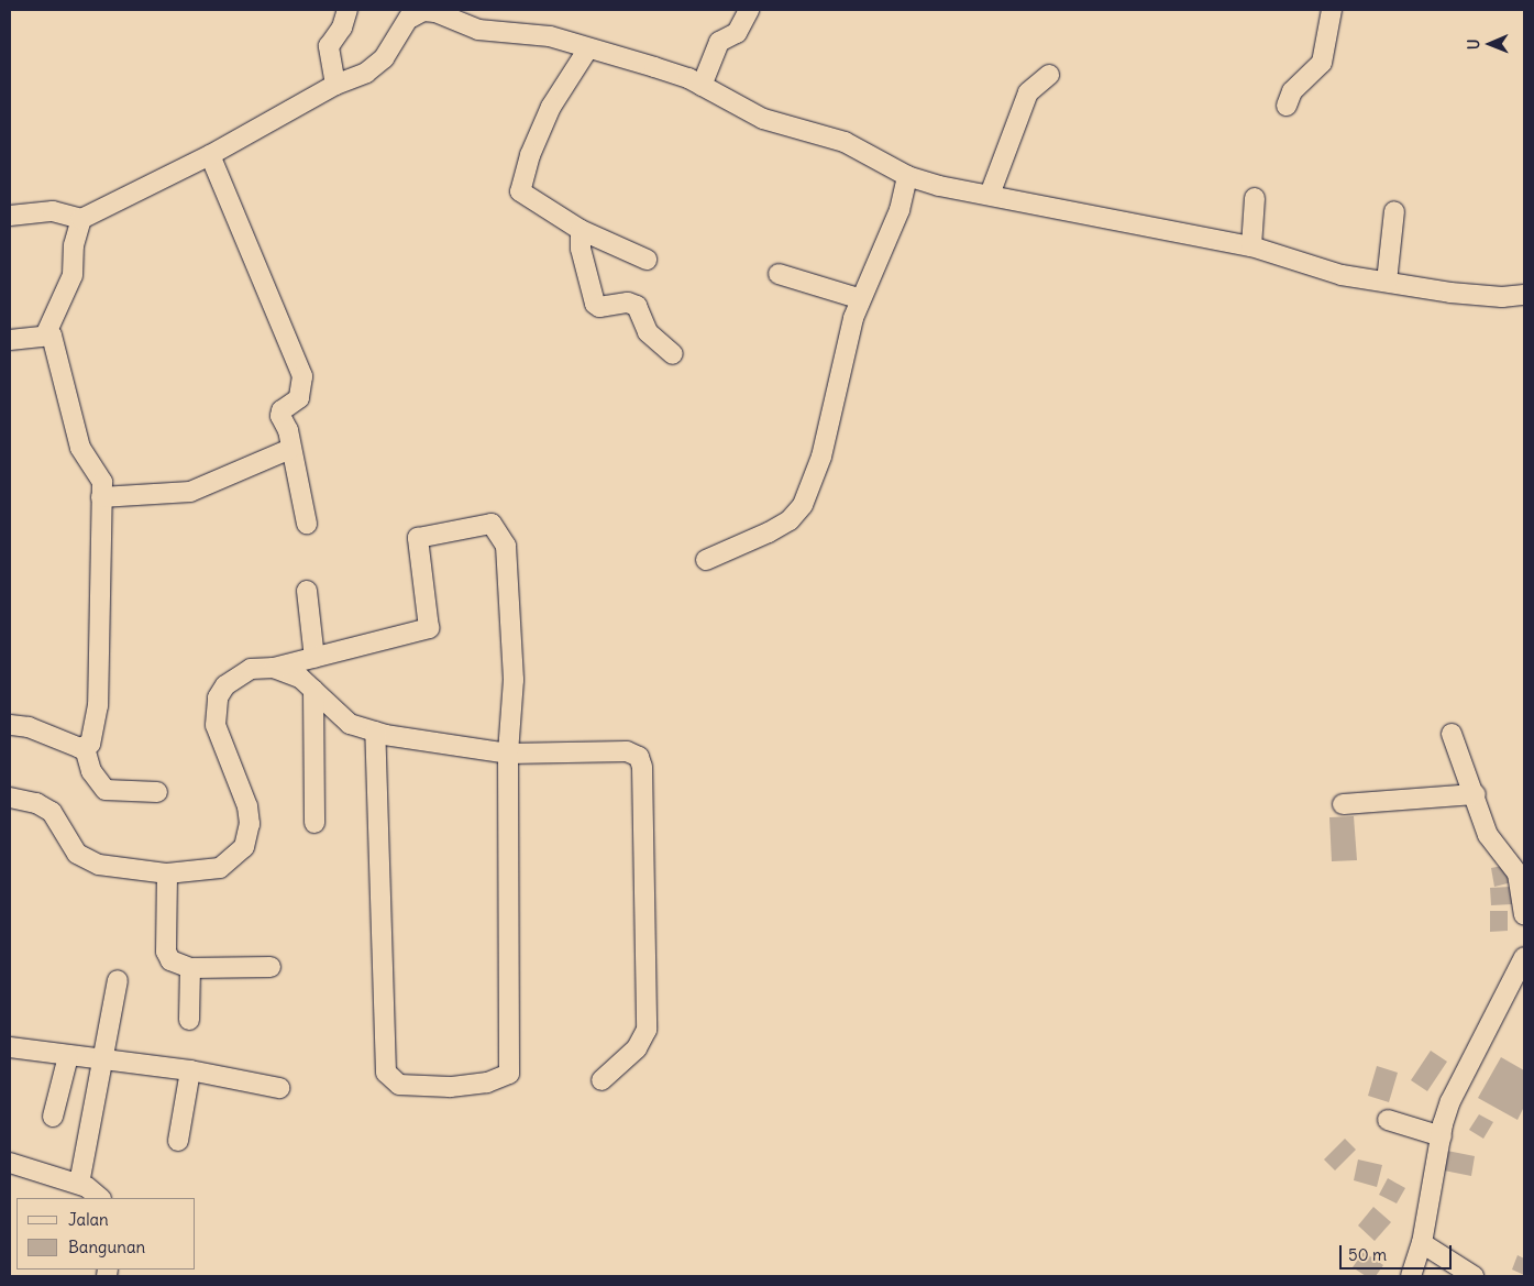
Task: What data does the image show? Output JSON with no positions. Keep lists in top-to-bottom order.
{
  "legend": ["Jalan", "Bangunan"],
  "scale_bar": "50 m",
  "north": "left"
}
